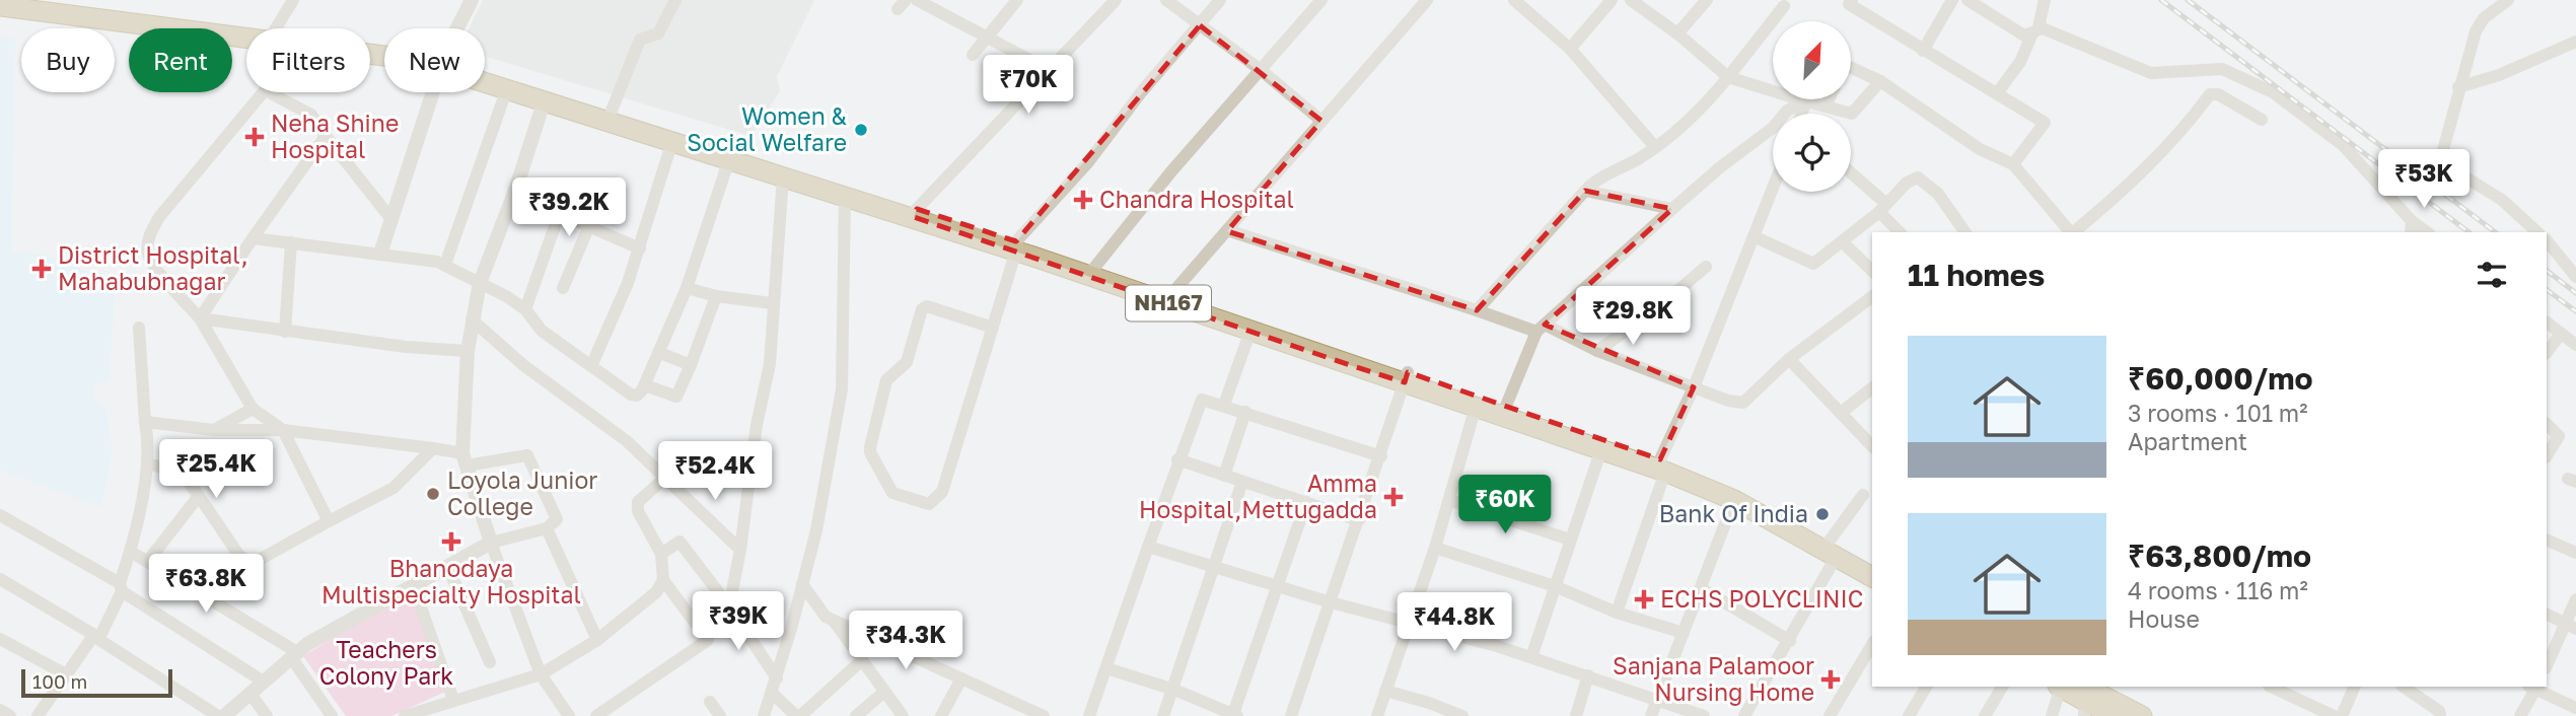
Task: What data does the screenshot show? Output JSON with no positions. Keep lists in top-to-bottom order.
{
  "streets": {
    "highway": ["NH167"]
  },
  "parks": ["Teachers Colony Park"],
  "places": {
    "other": ["Women & Social Welfare", "Loyola Junior College", "Bank Of India"],
    "health": [
      "Neha Shine Hospital",
      "Chandra Hospital",
      "District Hospital, Mahabubnagar",
      "Amma Hospital,Mettugadda",
      "Bhanodaya Multispecialty Hospital",
      "ECHS POLYCLINIC",
      "Sanjana Palamoor Nursing Home"
    ]
  },
  "scale_bar": "100 m",
  "north": "top right",
  "page": {
    "chip": [
      "Buy",
      "Rent",
      "Filters",
      "New"
    ],
    "price": [
      "₹70K",
      "₹53K",
      "₹39.2K",
      "₹29.8K",
      "₹25.4K",
      "₹52.4K",
      "₹60K",
      "₹63.8K",
      "₹39K",
      "₹44.8K",
      "₹34.3K"
    ],
    "heading": "11 homes",
    "list": [
      {
        "name": "₹60,000/mo",
        "note": "3 rooms · 101 m² · Apartment"
      },
      {
        "name": "₹63,800/mo",
        "note": "4 rooms · 116 m² · House"
      }
    ],
    "scale": "100 m"
  }
}
